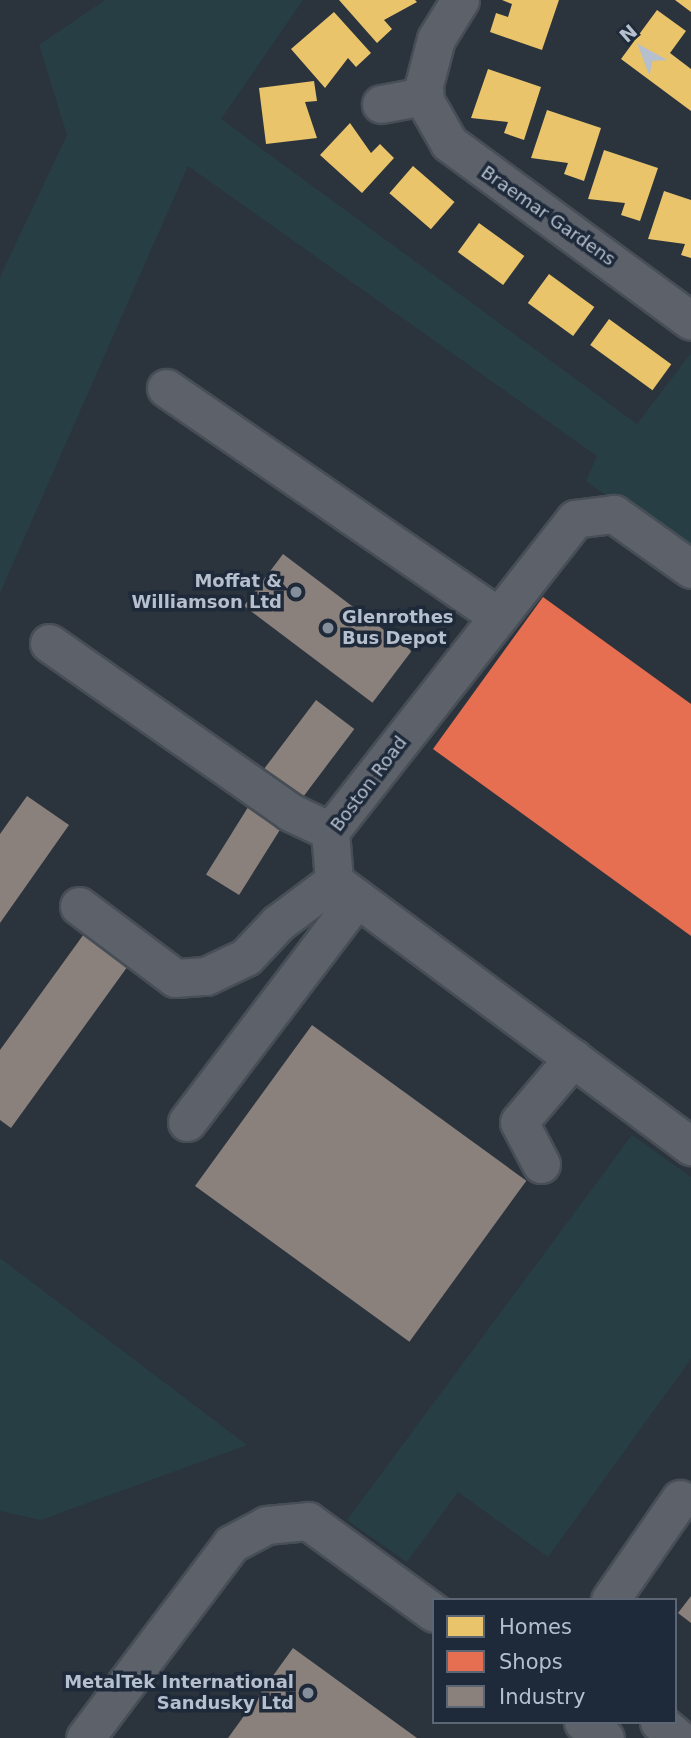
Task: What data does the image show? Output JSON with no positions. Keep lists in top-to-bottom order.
{
  "streets": {
    "street": ["Braemar Gardens", "Boston Road"]
  },
  "places": ["Moffat & Williamson Ltd", "Glenrothes Bus Depot", "MetalTek International Sandusky Ltd"],
  "legend": ["Homes", "Shops", "Industry"],
  "north": "top left"
}
